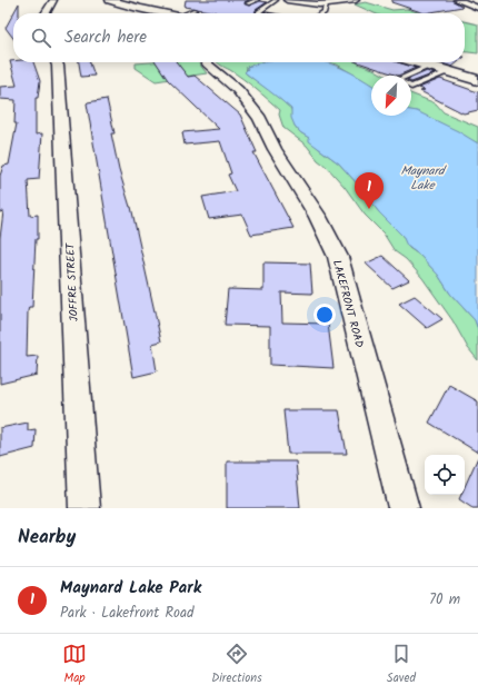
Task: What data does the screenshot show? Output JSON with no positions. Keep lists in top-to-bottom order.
{
  "streets": {
    "street": ["JOFFRE STREET", "LAKEFRONT ROAD"]
  },
  "water": ["Maynard Lake"],
  "north": "bottom left",
  "page": {
    "search": "Search here",
    "pins": "1",
    "heading": "Nearby",
    "list": [
      {
        "mark": "1",
        "name": "Maynard Lake Park",
        "note": "Park · Lakefront Road",
        "value": "70 m"
      }
    ],
    "nav": ["Map", "Directions", "Saved"]
  }
}
